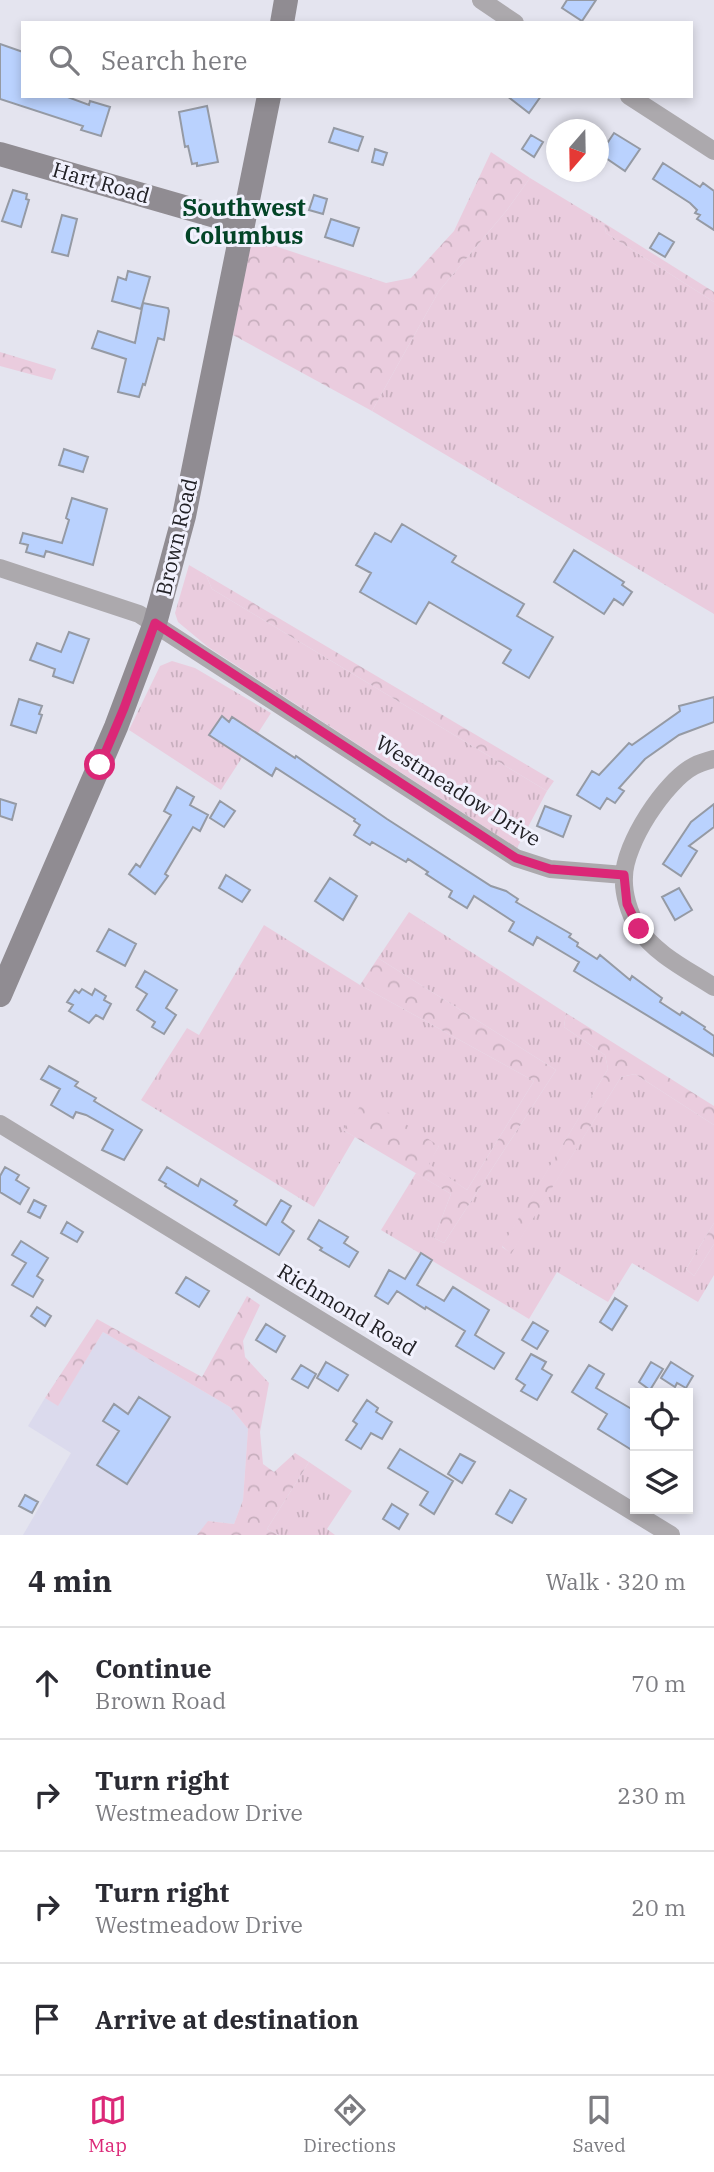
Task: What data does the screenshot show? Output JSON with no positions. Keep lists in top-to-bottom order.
{
  "streets": {
    "main road": ["Hart Road", "Brown Road"],
    "street": ["Westmeadow Drive", "Richmond Road"]
  },
  "crossings": [
    ["Hart Road", "Brown Road"],
    ["Brown Road", "Westmeadow Drive"]
  ],
  "districts": ["Southwest Columbus"],
  "north": "bottom",
  "page": {
    "search": "Search here",
    "heading": ["4 min", "Walk · 320 m"],
    "list": [
      ["Continue", "Brown Road", "70 m"],
      ["Turn right", "Westmeadow Drive", "230 m"],
      ["Turn right", "Westmeadow Drive", "20 m"],
      "Arrive at destination"
    ],
    "nav": ["Map", "Directions", "Saved"]
  }
}
